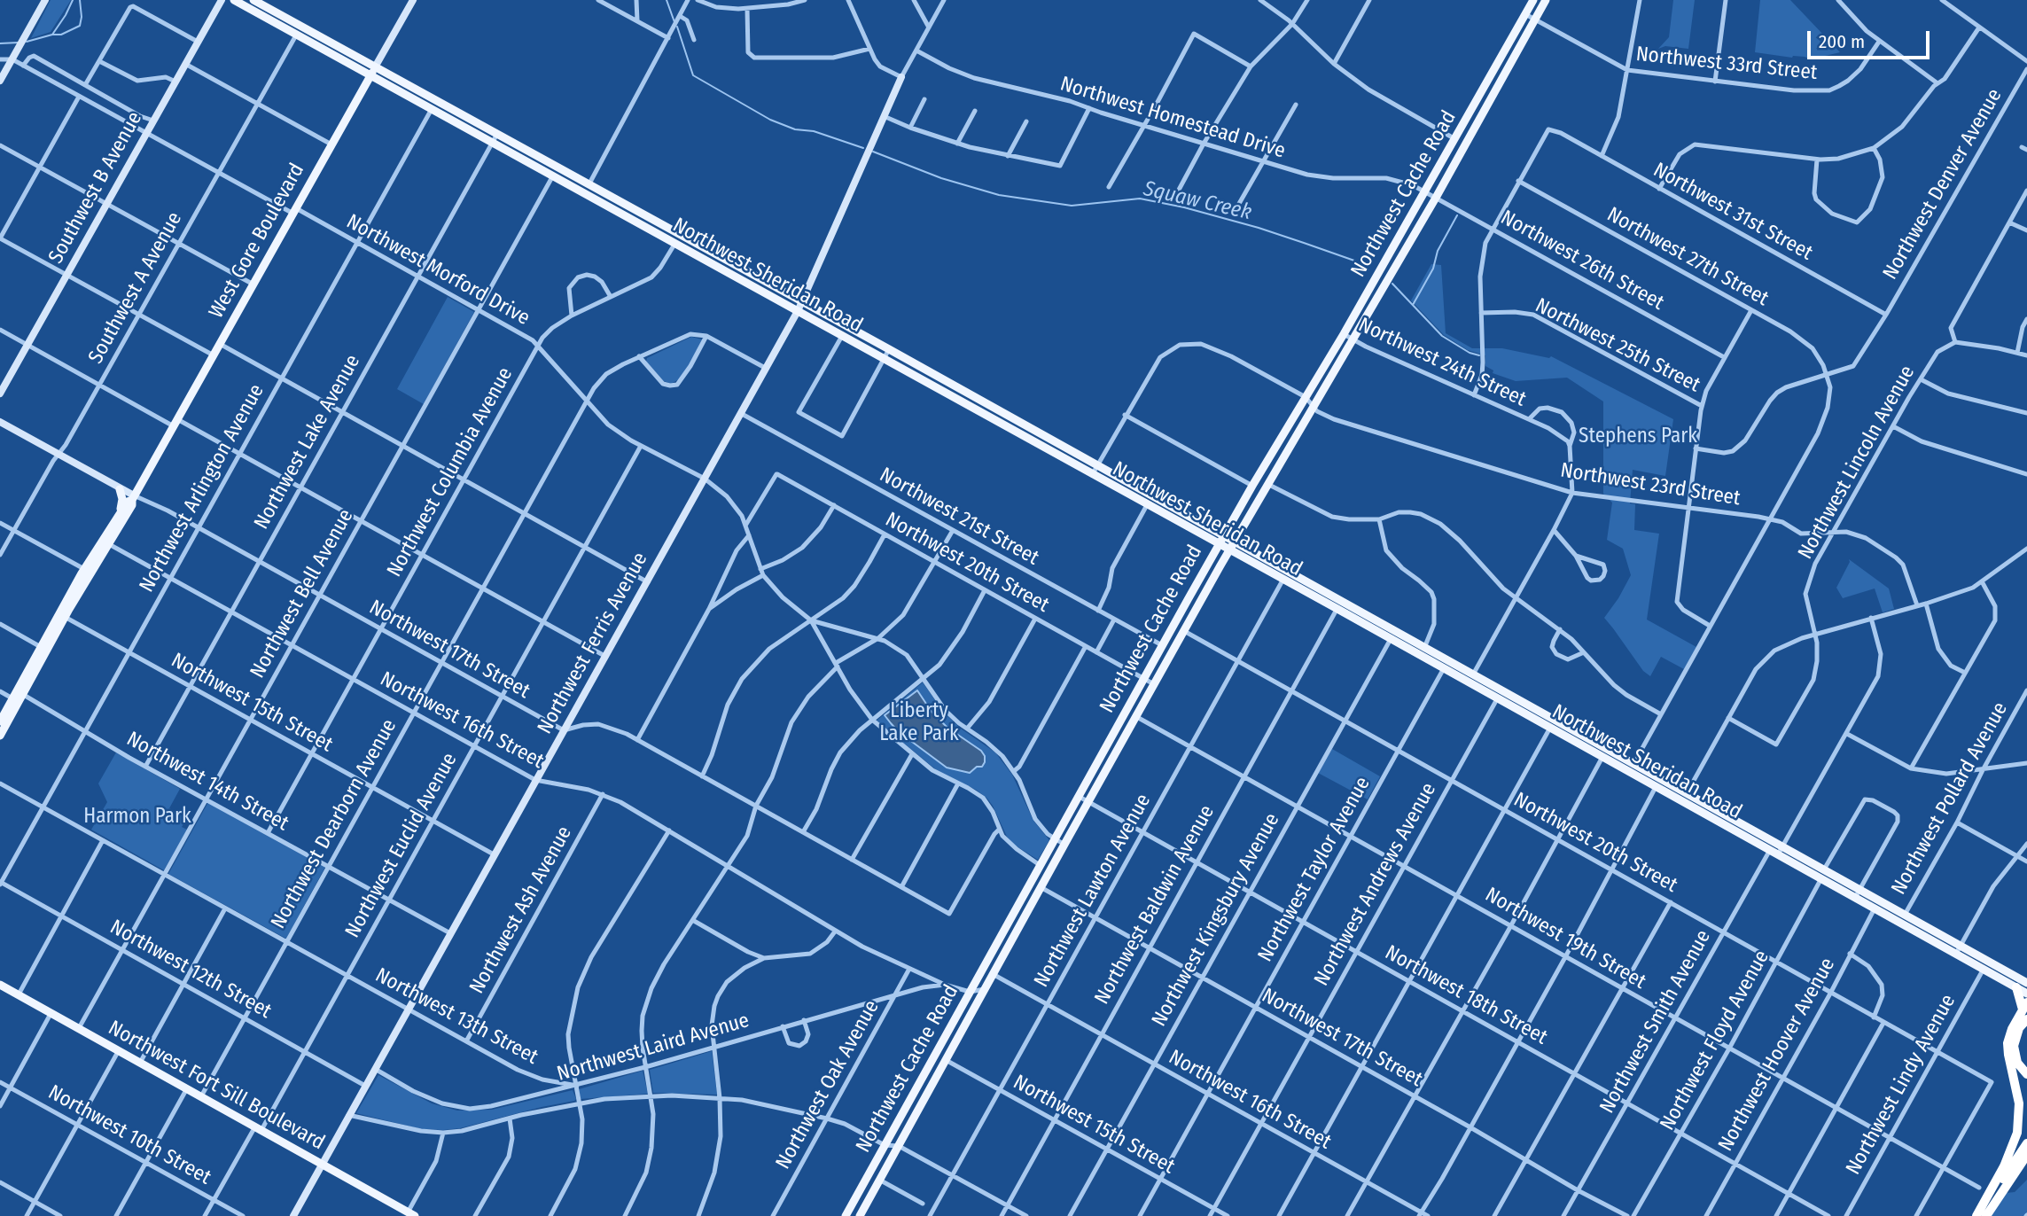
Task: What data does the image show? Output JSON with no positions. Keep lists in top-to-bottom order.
{
  "streets": {
    "main road": [
      "Southwest B Avenue",
      "Northwest Cache Road",
      "West Gore Boulevard",
      "Northwest Sheridan Road",
      "Northwest Ferris Avenue",
      "Northwest Fort Sill Boulevard"
    ],
    "street": [
      "Northwest 33rd Street",
      "Northwest Homestead Drive",
      "Northwest Denver Avenue",
      "Northwest 31st Street",
      "Northwest 27th Street",
      "Northwest 26th Street",
      "Northwest Morford Drive",
      "Southwest A Avenue",
      "Northwest 25th Street",
      "Northwest 24th Street",
      "Northwest Lake Avenue",
      "Northwest Lincoln Avenue",
      "Northwest Columbia Avenue",
      "Northwest 23rd Street",
      "Northwest Arlington Avenue",
      "Northwest 21st Street",
      "Northwest 20th Street",
      "Northwest Bell Avenue",
      "Northwest 17th Street",
      "Northwest 15th Street",
      "Northwest 16th Street",
      "Northwest 14th Street",
      "Northwest Pollard Avenue",
      "Northwest Dearborn Avenue",
      "Northwest Euclid Avenue",
      "Northwest Taylor Avenue",
      "Northwest Andrews Avenue",
      "Northwest Lawton Avenue",
      "Northwest Baldwin Avenue",
      "Northwest Ash Avenue",
      "Northwest Kingsbury Avenue",
      "Northwest 19th Street",
      "Northwest 12th Street",
      "Northwest 18th Street",
      "Northwest 13th Street",
      "Northwest Smith Avenue",
      "Northwest Floyd Avenue",
      "Northwest Laird Avenue",
      "Northwest Hoover Avenue",
      "Northwest Oak Avenue",
      "Northwest Lindy Avenue",
      "Northwest 10th Street"
    ]
  },
  "crossings": [
    ["Northwest 33rd Street", "Northwest Cache Road"],
    ["Northwest Homestead Drive", "Northwest Cache Road"],
    ["Northwest Homestead Drive", "Northwest 26th Street"],
    ["Northwest Denver Avenue", "Northwest 31st Street"],
    ["Southwest B Avenue", "Northwest Morford Drive"],
    ["Northwest Cache Road", "Northwest 26th Street"],
    ["Northwest Cache Road", "Northwest Sheridan Road"],
    ["Northwest Cache Road", "Northwest 24th Street"],
    ["Northwest Cache Road", "Northwest 23rd Street"],
    ["Northwest Cache Road", "Northwest 21st Street"],
    ["Northwest Cache Road", "Northwest 20th Street"],
    ["Northwest Cache Road", "Northwest 17th Street"],
    ["Northwest Cache Road", "Northwest 15th Street"],
    ["Northwest Cache Road", "Northwest 16th Street"],
    ["Northwest Cache Road", "Northwest 19th Street"],
    ["Northwest Cache Road", "Northwest 18th Street"],
    ["Northwest 31st Street", "Northwest 27th Street"],
    ["West Gore Boulevard", "Northwest Morford Drive"],
    ["West Gore Boulevard", "Northwest Sheridan Road"],
    ["West Gore Boulevard", "Northwest 17th Street"],
    ["West Gore Boulevard", "Northwest 15th Street"],
    ["West Gore Boulevard", "Northwest 16th Street"],
    ["West Gore Boulevard", "Northwest 14th Street"],
    ["Northwest Morford Drive", "Southwest A Avenue"],
    ["Northwest Morford Drive", "Northwest Lake Avenue"],
    ["Northwest Morford Drive", "Northwest Columbia Avenue"],
    ["Northwest Morford Drive", "Northwest Arlington Avenue"],
    ["Northwest Morford Drive", "Northwest 20th Street"],
    ["Northwest Morford Drive", "Northwest Bell Avenue"],
    ["Northwest Morford Drive", "Northwest Ferris Avenue"],
    ["Northwest Morford Drive", "Northwest Dearborn Avenue"],
    ["Northwest Morford Drive", "Northwest Euclid Avenue"],
    ["Northwest Sheridan Road", "Southwest A Avenue"],
    ["Northwest Sheridan Road", "Northwest Lake Avenue"],
    ["Northwest Sheridan Road", "Northwest Columbia Avenue"],
    ["Northwest Sheridan Road", "Northwest Arlington Avenue"],
    ["Northwest Sheridan Road", "Northwest Bell Avenue"],
    ["Northwest Sheridan Road", "Northwest Ferris Avenue"],
    ["Northwest Sheridan Road", "Northwest Pollard Avenue"],
    ["Northwest Sheridan Road", "Northwest Taylor Avenue"],
    ["Northwest Sheridan Road", "Northwest Andrews Avenue"],
    ["Northwest Sheridan Road", "Northwest Lawton Avenue"],
    ["Northwest Sheridan Road", "Northwest Baldwin Avenue"],
    ["Northwest Sheridan Road", "Northwest Kingsbury Avenue"],
    ["Northwest Sheridan Road", "Northwest Smith Avenue"],
    ["Northwest Sheridan Road", "Northwest Floyd Avenue"],
    ["Northwest Sheridan Road", "Northwest Hoover Avenue"],
    ["Northwest Sheridan Road", "Northwest Lindy Avenue"],
    ["Northwest 24th Street", "Northwest 23rd Street"],
    ["Northwest Lake Avenue", "Northwest 17th Street"],
    ["Northwest Lake Avenue", "Northwest 15th Street"],
    ["Northwest Lake Avenue", "Northwest 16th Street"],
    ["Northwest Lake Avenue", "Northwest 14th Street"],
    ["Northwest Lincoln Avenue", "Northwest 23rd Street"],
    ["Northwest Columbia Avenue", "Northwest 17th Street"],
    ["Northwest Columbia Avenue", "Northwest 15th Street"],
    ["Northwest Columbia Avenue", "Northwest 16th Street"],
    ["Northwest Columbia Avenue", "Northwest 14th Street"],
    ["Northwest Arlington Avenue", "Northwest 17th Street"],
    ["Northwest Arlington Avenue", "Northwest 15th Street"],
    ["Northwest Arlington Avenue", "Northwest 16th Street"],
    ["Northwest Arlington Avenue", "Northwest 14th Street"],
    ["Northwest Arlington Avenue", "Northwest 12th Street"],
    ["Northwest Arlington Avenue", "Northwest 13th Street"],
    ["Northwest 21st Street", "Northwest Ferris Avenue"],
    ["Northwest 20th Street", "Northwest Taylor Avenue"],
    ["Northwest 20th Street", "Northwest Andrews Avenue"],
    ["Northwest 20th Street", "Northwest Lawton Avenue"],
    ["Northwest 20th Street", "Northwest Baldwin Avenue"],
    ["Northwest 20th Street", "Northwest Kingsbury Avenue"],
    ["Northwest 20th Street", "Northwest 19th Street"],
    ["Northwest 20th Street", "Northwest Smith Avenue"],
    ["Northwest 20th Street", "Northwest Floyd Avenue"],
    ["Northwest 20th Street", "Northwest Hoover Avenue"],
    ["Northwest 20th Street", "Northwest Lindy Avenue"],
    ["Northwest Bell Avenue", "Northwest 17th Street"],
    ["Northwest Bell Avenue", "Northwest 15th Street"],
    ["Northwest Bell Avenue", "Northwest 16th Street"],
    ["Northwest Bell Avenue", "Northwest 14th Street"],
    ["Northwest Bell Avenue", "Northwest 12th Street"],
    ["Northwest Bell Avenue", "Northwest 13th Street"],
    ["Northwest Bell Avenue", "Northwest Fort Sill Boulevard"],
    ["Northwest Ferris Avenue", "Northwest 17th Street"],
    ["Northwest Ferris Avenue", "Northwest 15th Street"],
    ["Northwest Ferris Avenue", "Northwest 16th Street"],
    ["Northwest Ferris Avenue", "Northwest 14th Street"],
    ["Northwest Ferris Avenue", "Northwest 12th Street"],
    ["Northwest Ferris Avenue", "Northwest 13th Street"],
    ["Northwest Ferris Avenue", "Northwest Laird Avenue"],
    ["Northwest Ferris Avenue", "Northwest Fort Sill Boulevard"],
    ["Northwest 17th Street", "Northwest Dearborn Avenue"],
    ["Northwest 17th Street", "Northwest Euclid Avenue"],
    ["Northwest 17th Street", "Northwest Taylor Avenue"],
    ["Northwest 17th Street", "Northwest Andrews Avenue"],
    ["Northwest 17th Street", "Northwest Lawton Avenue"],
    ["Northwest 17th Street", "Northwest Baldwin Avenue"],
    ["Northwest 17th Street", "Northwest Kingsbury Avenue"],
    ["Northwest 17th Street", "Northwest Smith Avenue"],
    ["Northwest 15th Street", "Northwest Dearborn Avenue"],
    ["Northwest 15th Street", "Northwest Euclid Avenue"],
    ["Northwest 15th Street", "Northwest Taylor Avenue"],
    ["Northwest 15th Street", "Northwest Andrews Avenue"],
    ["Northwest 15th Street", "Northwest Lawton Avenue"],
    ["Northwest 15th Street", "Northwest Baldwin Avenue"],
    ["Northwest 15th Street", "Northwest Kingsbury Avenue"],
    ["Northwest 16th Street", "Northwest Dearborn Avenue"],
    ["Northwest 16th Street", "Northwest Euclid Avenue"],
    ["Northwest 16th Street", "Northwest Taylor Avenue"],
    ["Northwest 16th Street", "Northwest Andrews Avenue"],
    ["Northwest 16th Street", "Northwest Lawton Avenue"],
    ["Northwest 16th Street", "Northwest Baldwin Avenue"],
    ["Northwest 16th Street", "Northwest Ash Avenue"],
    ["Northwest 16th Street", "Northwest Kingsbury Avenue"],
    ["Northwest 16th Street", "Northwest Laird Avenue"],
    ["Northwest 16th Street", "Northwest Oak Avenue"],
    ["Northwest 14th Street", "Northwest Dearborn Avenue"],
    ["Northwest 14th Street", "Northwest Euclid Avenue"],
    ["Northwest Dearborn Avenue", "Northwest 12th Street"],
    ["Northwest Dearborn Avenue", "Northwest 13th Street"],
    ["Northwest Dearborn Avenue", "Northwest Fort Sill Boulevard"],
    ["Northwest Euclid Avenue", "Northwest 12th Street"],
    ["Northwest Euclid Avenue", "Northwest 13th Street"],
    ["Northwest Euclid Avenue", "Northwest Fort Sill Boulevard"],
    ["Northwest Euclid Avenue", "Northwest 10th Street"],
    ["Northwest Taylor Avenue", "Northwest 19th Street"],
    ["Northwest Taylor Avenue", "Northwest 18th Street"],
    ["Northwest Andrews Avenue", "Northwest 19th Street"],
    ["Northwest Andrews Avenue", "Northwest 18th Street"],
    ["Northwest Lawton Avenue", "Northwest 19th Street"],
    ["Northwest Lawton Avenue", "Northwest 18th Street"],
    ["Northwest Baldwin Avenue", "Northwest 19th Street"],
    ["Northwest Baldwin Avenue", "Northwest 18th Street"],
    ["Northwest Ash Avenue", "Northwest 13th Street"],
    ["Northwest Kingsbury Avenue", "Northwest 19th Street"],
    ["Northwest Kingsbury Avenue", "Northwest 18th Street"],
    ["Northwest 19th Street", "Northwest Smith Avenue"],
    ["Northwest 19th Street", "Northwest Floyd Avenue"],
    ["Northwest 19th Street", "Northwest Hoover Avenue"],
    ["Northwest 19th Street", "Northwest Lindy Avenue"],
    ["Northwest 18th Street", "Northwest Smith Avenue"],
    ["Northwest 18th Street", "Northwest Floyd Avenue"],
    ["Northwest 18th Street", "Northwest Hoover Avenue"],
    ["Northwest 13th Street", "Northwest Laird Avenue"],
    ["Northwest Laird Avenue", "Northwest Oak Avenue"]
  ],
  "water": ["Squaw Creek"],
  "parks": ["Stephens Park", "Liberty Lake Park", "Harmon Park"],
  "scale_bar": "200 m"
}
